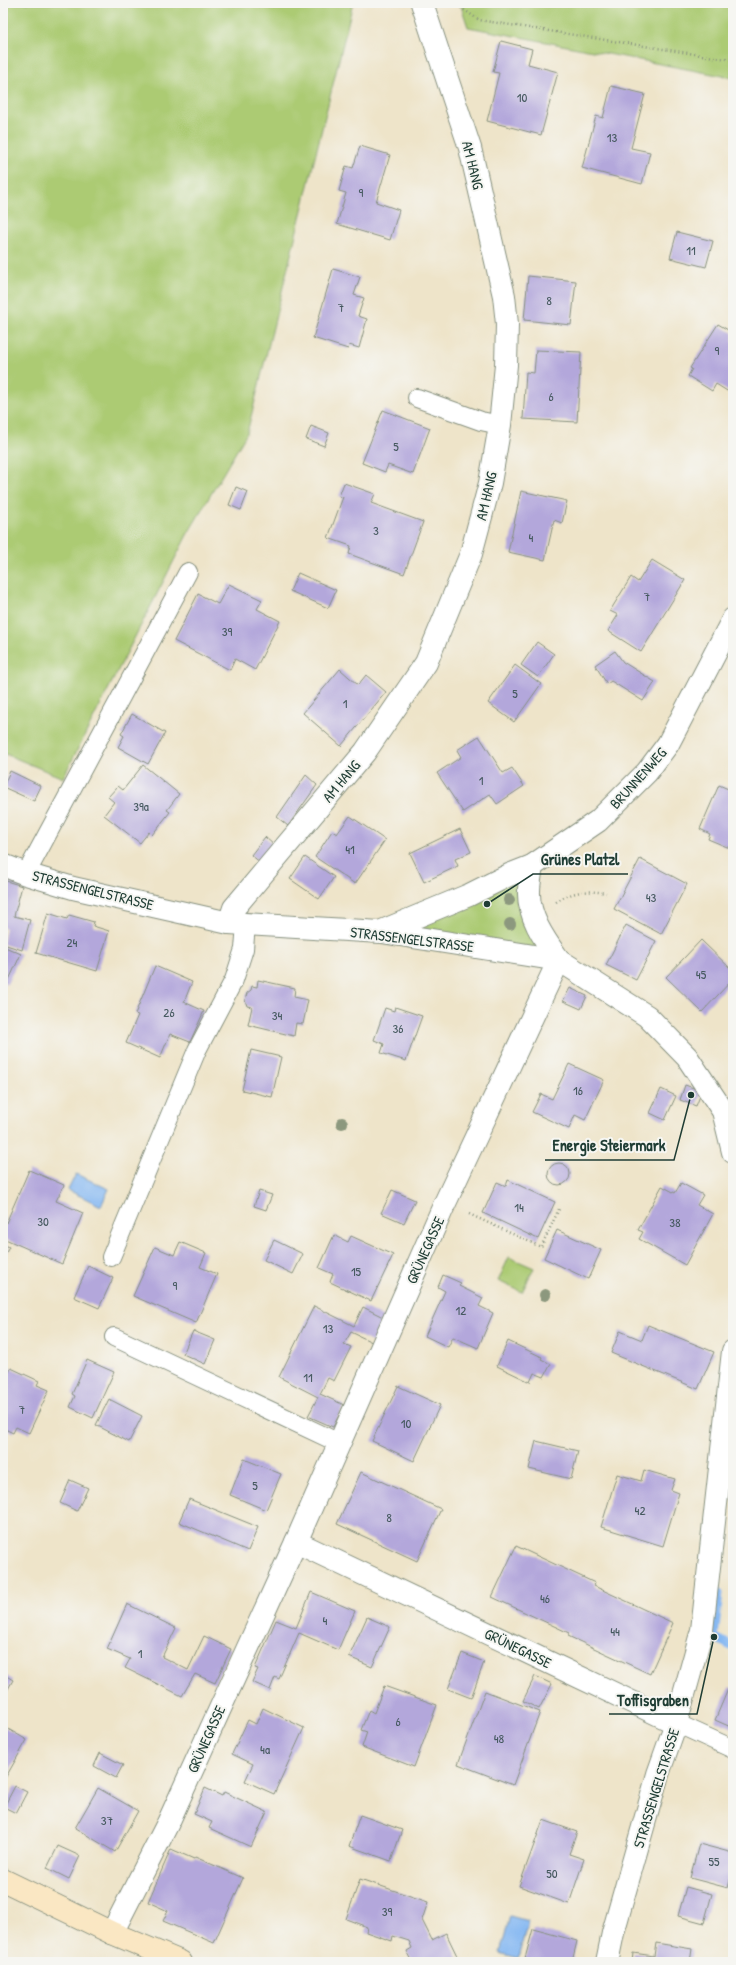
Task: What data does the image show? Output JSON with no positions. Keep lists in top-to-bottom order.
{
  "streets": {
    "street": [
      "AM HANG",
      "BRUNNENWEG",
      "STRASSENGELSTRASSE",
      "GRÜNEGASSE"
    ]
  },
  "crossings": [
    ["AM HANG", "STRASSENGELSTRASSE"],
    ["BRUNNENWEG", "STRASSENGELSTRASSE"],
    ["STRASSENGELSTRASSE", "GRÜNEGASSE"]
  ],
  "places": ["Grünes Platzl", "Energie Steiermark", "Toffisgraben"],
  "house_numbers": [
    "10",
    "13",
    "9",
    "11",
    "8",
    "7",
    "9",
    "6",
    "5",
    "3",
    "4",
    "7",
    "39",
    "5",
    "1",
    "1",
    "39a",
    "41",
    "43",
    "24",
    "45",
    "26",
    "34",
    "36",
    "16",
    "14",
    "30",
    "38",
    "15",
    "9",
    "12",
    "13",
    "11",
    "7",
    "10",
    "5",
    "42",
    "8",
    "46",
    "4",
    "44",
    "1",
    "6",
    "48",
    "4a",
    "37",
    "55",
    "50",
    "39"
  ]
}
